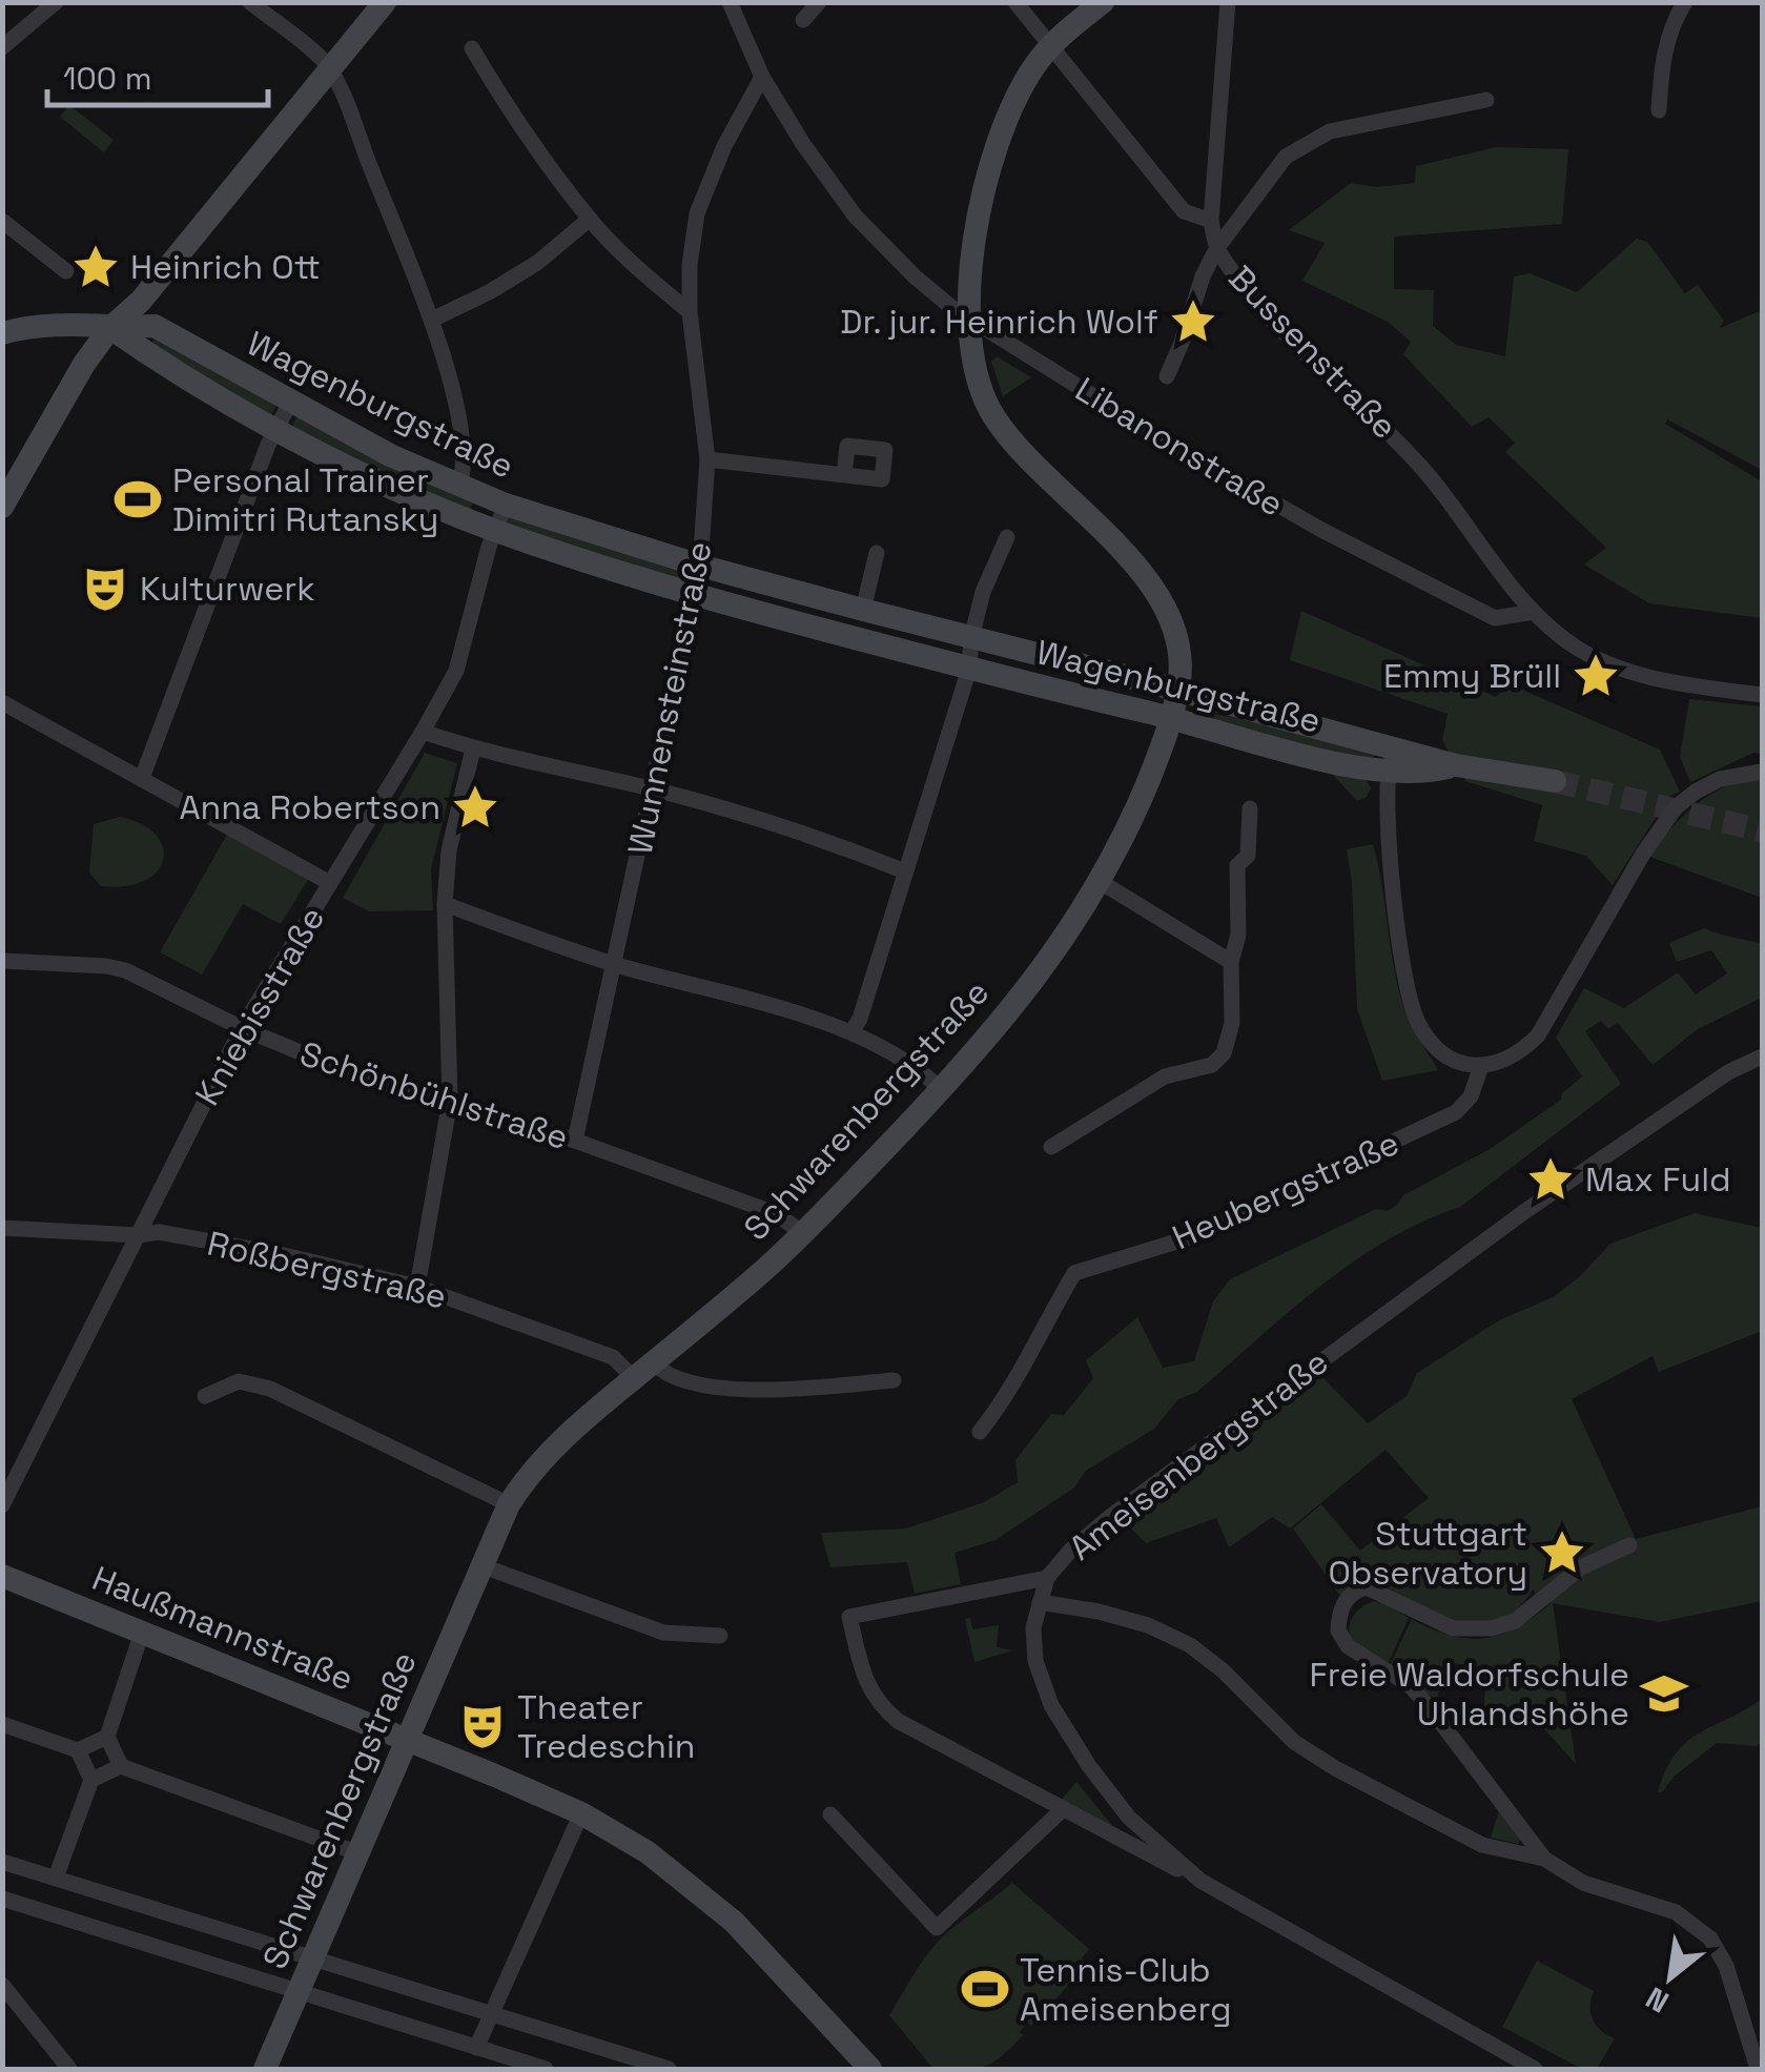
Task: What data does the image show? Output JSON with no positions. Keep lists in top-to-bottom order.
{
  "streets": {
    "main road": ["Wagenburgstraße", "Schwarenbergstraße", "Haußmannstraße"],
    "street": [
      "Bussenstraße",
      "Libanonstraße",
      "Wunnensteinstraße",
      "Kniebisstraße",
      "Schönbühlstraße",
      "Heubergstraße",
      "Roßbergstraße",
      "Ameisenbergstraße"
    ]
  },
  "crossings": [
    ["Bussenstraße", "Libanonstraße"],
    ["Wagenburgstraße", "Wunnensteinstraße"],
    ["Wagenburgstraße", "Kniebisstraße"],
    ["Wagenburgstraße", "Schwarenbergstraße"],
    ["Libanonstraße", "Wunnensteinstraße"],
    ["Libanonstraße", "Schwarenbergstraße"],
    ["Wunnensteinstraße", "Schönbühlstraße"],
    ["Kniebisstraße", "Schönbühlstraße"],
    ["Kniebisstraße", "Roßbergstraße"],
    ["Schönbühlstraße", "Schwarenbergstraße"],
    ["Schwarenbergstraße", "Roßbergstraße"],
    ["Schwarenbergstraße", "Haußmannstraße"]
  ],
  "places": {
    "place": [
      "Heinrich Ott",
      "Dr. jur. Heinrich Wolf",
      "Emmy Brüll",
      "Anna Robertson",
      "Max Fuld",
      "Stuttgart Observatory"
    ],
    "sports": ["Personal Trainer Dimitri Rutansky", "Tennis-Club Ameisenberg"],
    "theatre": ["Kulturwerk", "Theater Tredeschin"],
    "school or university": ["Freie Waldorfschule Uhlandshöhe"]
  },
  "scale_bar": "100 m",
  "north": "bottom left"
}
